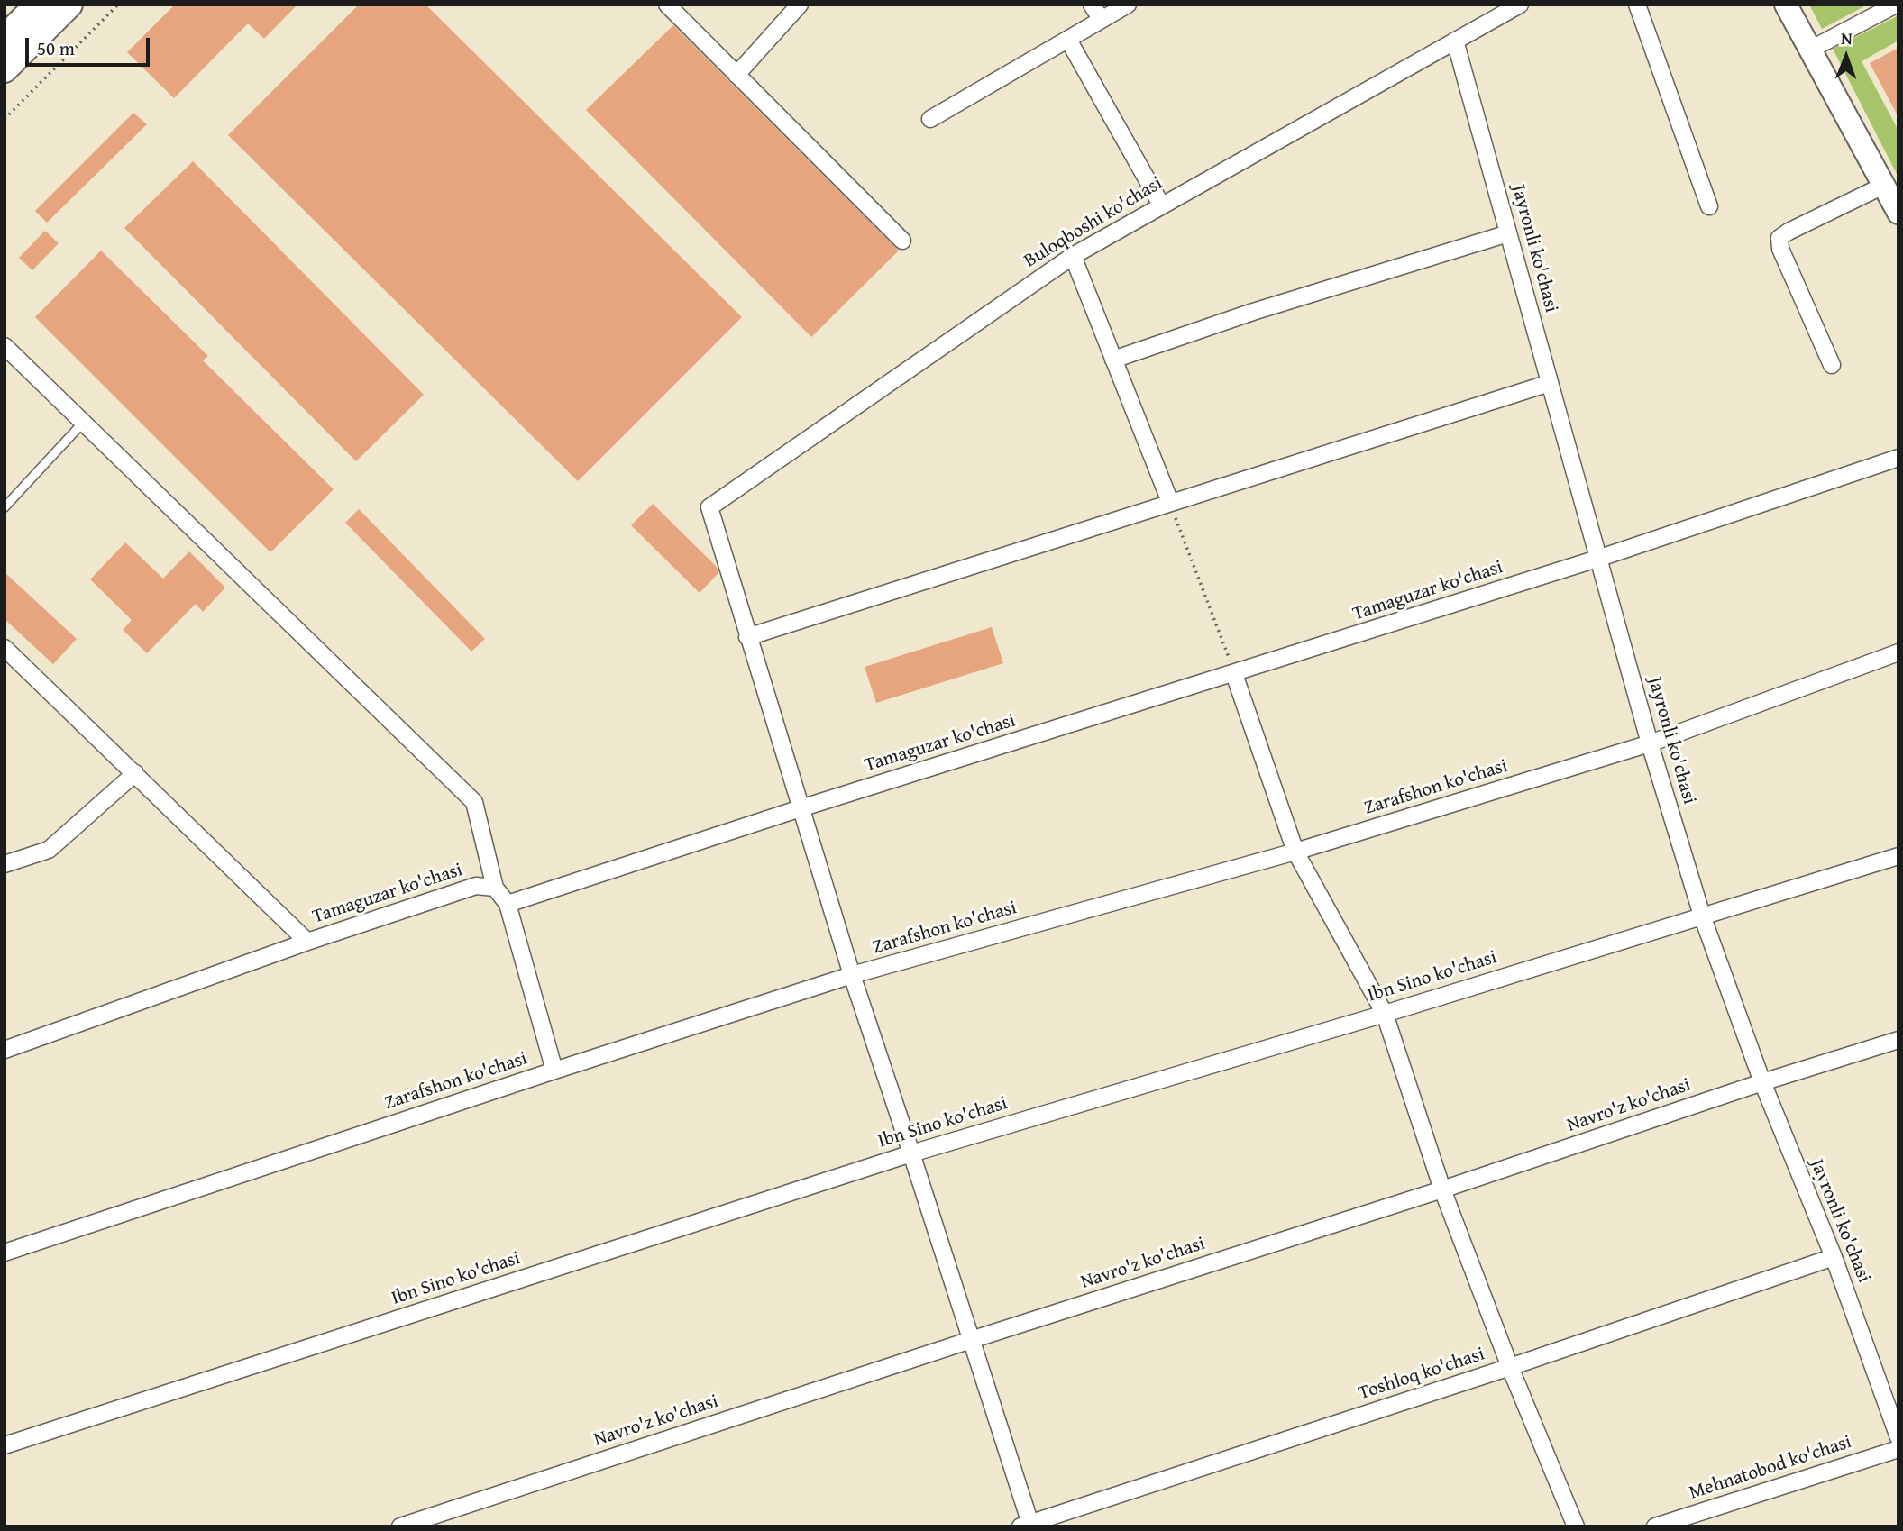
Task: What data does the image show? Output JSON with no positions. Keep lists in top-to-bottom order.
{
  "streets": {
    "street": [
      "Buloqboshi ko'chasi",
      "Jayronli ko'chasi",
      "Tamaguzar ko'chasi",
      "Zarafshon ko'chasi",
      "Ibn Sino ko'chasi",
      "Navro'z ko'chasi",
      "Toshloq ko'chasi",
      "Mehnatobod ko'chasi"
    ]
  },
  "crossings": [
    ["Buloqboshi ko'chasi", "Jayronli ko'chasi"],
    ["Jayronli ko'chasi", "Tamaguzar ko'chasi"],
    ["Jayronli ko'chasi", "Zarafshon ko'chasi"],
    ["Jayronli ko'chasi", "Ibn Sino ko'chasi"],
    ["Jayronli ko'chasi", "Navro'z ko'chasi"],
    ["Jayronli ko'chasi", "Toshloq ko'chasi"]
  ],
  "scale_bar": "50 m",
  "north": "top"
}
